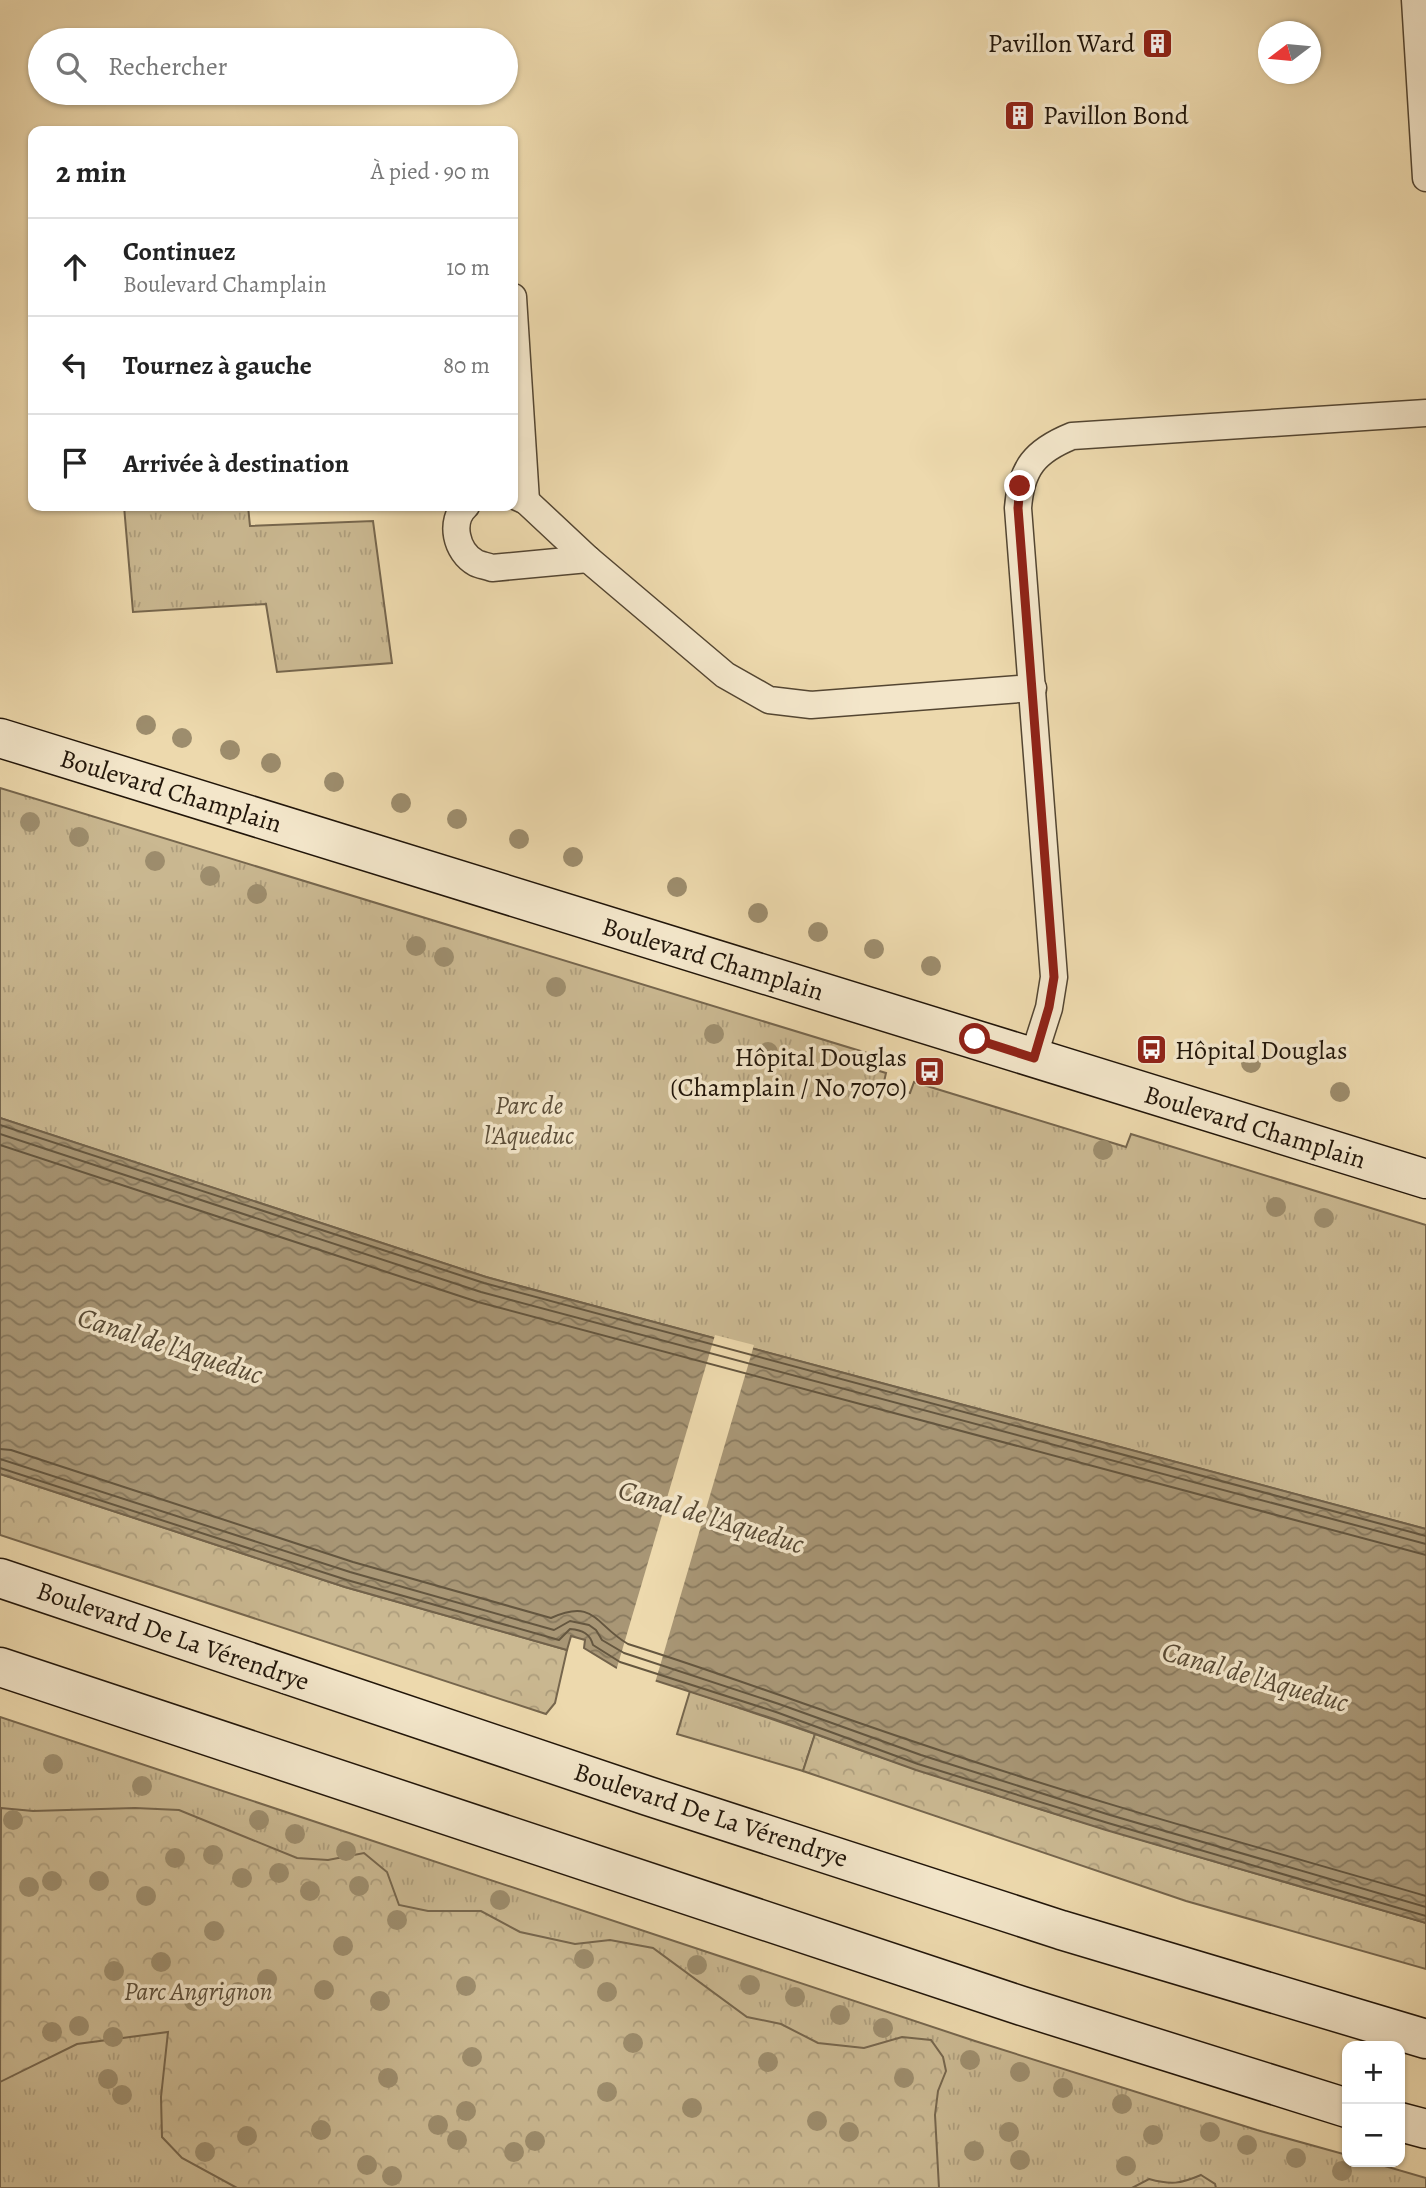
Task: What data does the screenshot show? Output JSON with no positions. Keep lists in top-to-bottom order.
{
  "streets": {
    "main road": ["Boulevard Champlain", "Boulevard De La Vérendrye"]
  },
  "water": ["Canal de l'Aqueduc"],
  "parks": ["Parc de l'Aqueduc", "Parc Angrignon"],
  "places": {
    "building": ["Pavillon Ward", "Pavillon Bond"],
    "bus stop": ["Hôpital Douglas", "Hôpital Douglas (Champlain / No 7070)"]
  },
  "north": "left",
  "page": {
    "search": "Rechercher",
    "heading": ["2 min", "À pied · 90 m"],
    "list": [
      ["Continuez", "Boulevard Champlain", "10 m"],
      ["Tournez à gauche", "80 m"],
      "Arrivée à destination"
    ],
    "map_buttons": ["+", "−"]
  }
}
